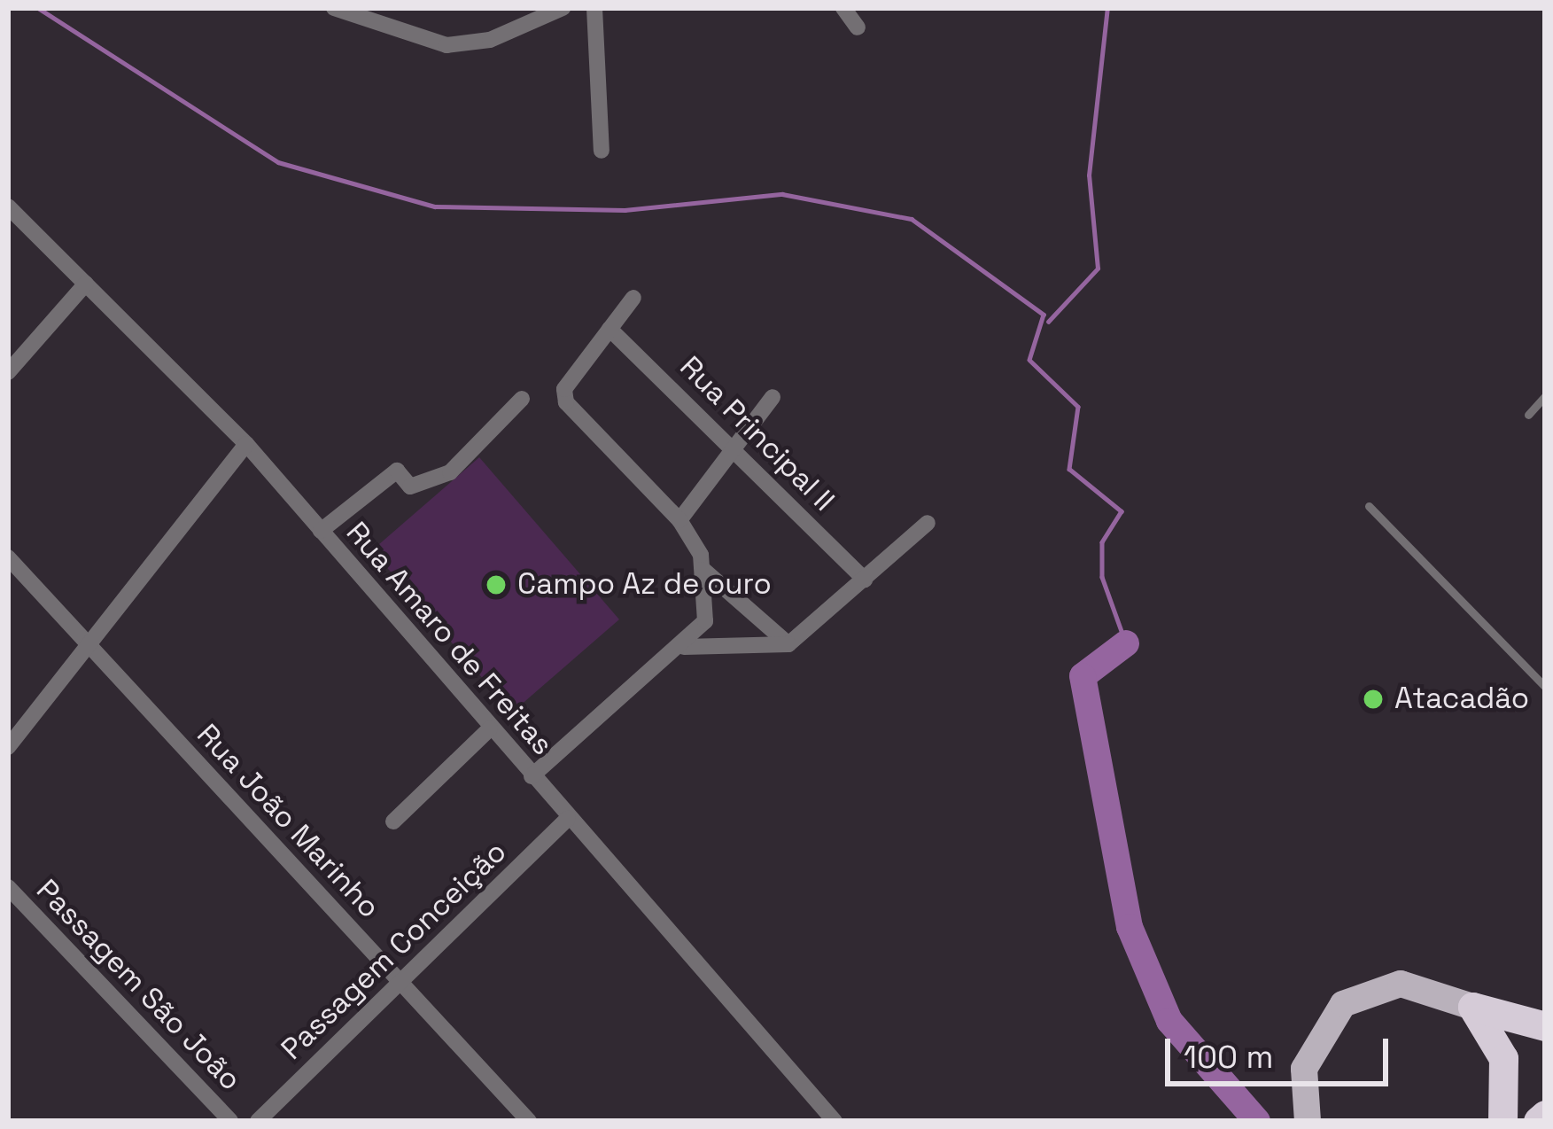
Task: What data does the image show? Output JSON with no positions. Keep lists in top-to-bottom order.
{
  "streets": {
    "street": [
      "Rua Principal II",
      "Rua Amaro de Freitas",
      "Rua João Marinho",
      "Passagem Conceição",
      "Passagem São João"
    ]
  },
  "crossings": [
    ["Rua Amaro de Freitas", "Passagem Conceição"],
    ["Rua João Marinho", "Passagem Conceição"]
  ],
  "places": ["Campo Az de ouro", "Atacadão"],
  "scale_bar": "100 m"
}
